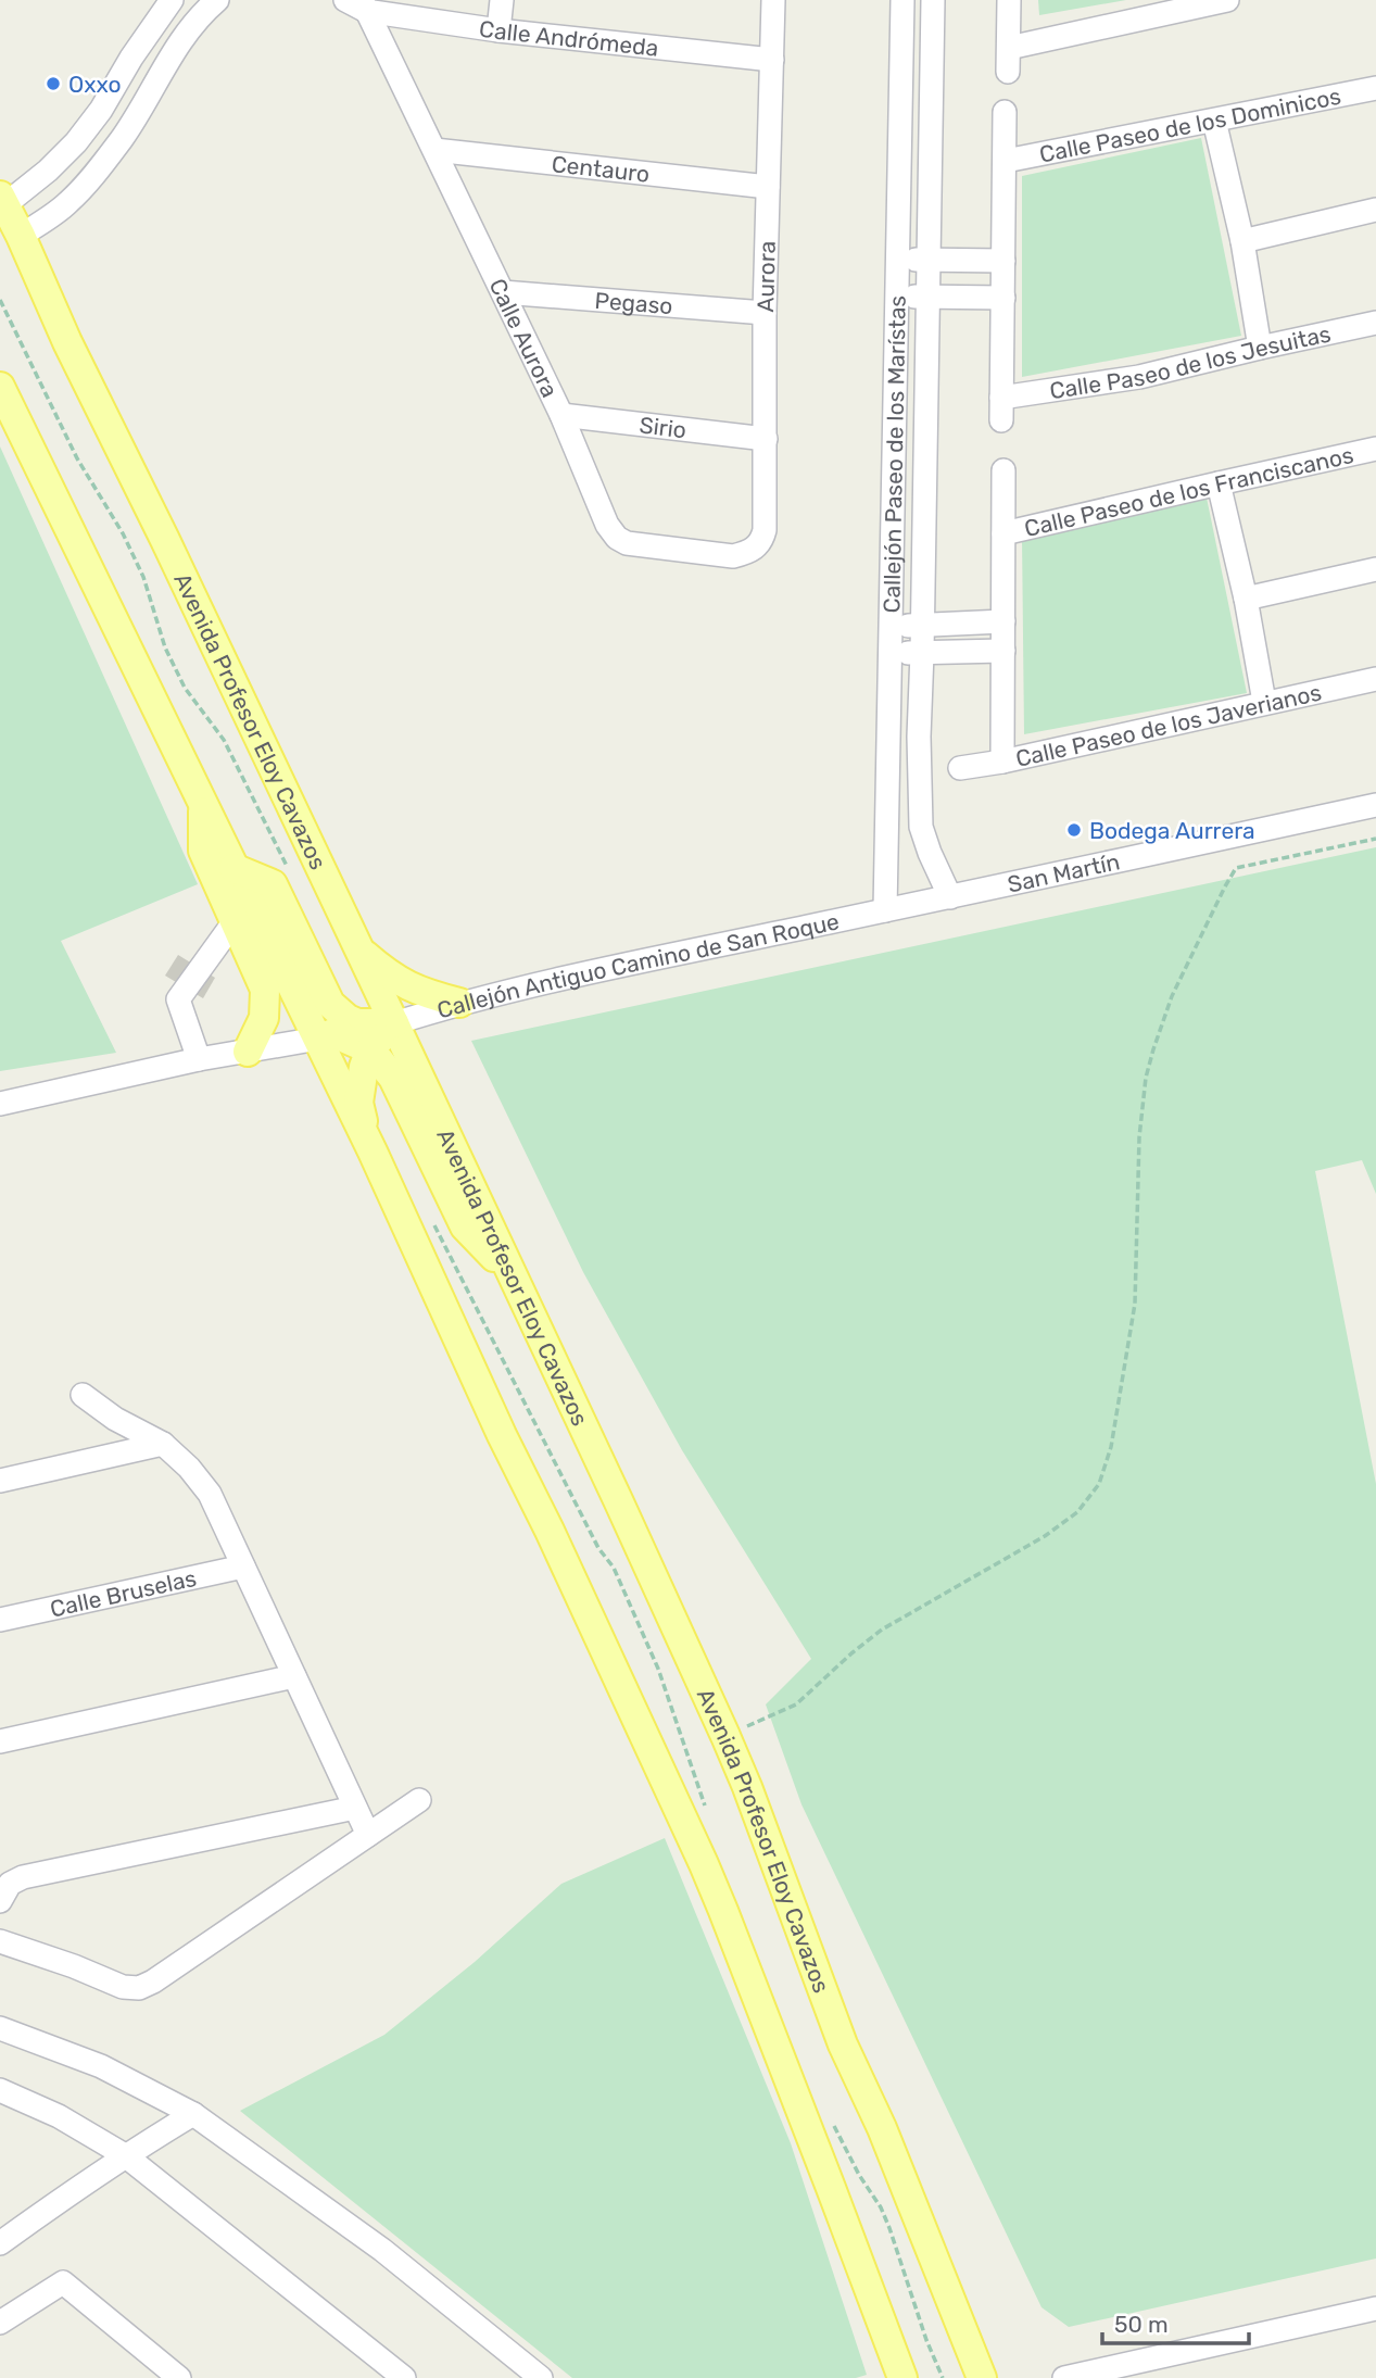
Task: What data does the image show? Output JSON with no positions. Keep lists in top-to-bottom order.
{
  "streets": {
    "main road": ["Avenida Profesor Eloy Cavazos"],
    "street": [
      "Calle Andrómeda",
      "Calle Paseo de los Dominicos",
      "Centauro",
      "Aurora",
      "Pegaso",
      "Calle Aurora",
      "Calle Paseo de los Jesuitas",
      "Sirio",
      "Callejón Paseo de los Marístas",
      "Calle Paseo de los Franciscanos",
      "Calle Paseo de los Javerianos",
      "San Martín",
      "Callejón Antiguo Camino de San Roque",
      "Calle Bruselas"
    ]
  },
  "crossings": [
    ["Calle Andrómeda", "Aurora"],
    ["Calle Andrómeda", "Calle Aurora"],
    ["Centauro", "Aurora"],
    ["Centauro", "Calle Aurora"],
    ["Aurora", "Pegaso"],
    ["Aurora", "Calle Aurora"],
    ["Aurora", "Sirio"],
    ["Pegaso", "Calle Aurora"],
    ["Calle Aurora", "Sirio"],
    ["Callejón Paseo de los Marístas", "San Martín"],
    ["Callejón Paseo de los Marístas", "Callejón Antiguo Camino de San Roque"],
    ["Avenida Profesor Eloy Cavazos", "Callejón Antiguo Camino de San Roque"],
    ["San Martín", "Callejón Antiguo Camino de San Roque"]
  ],
  "places": ["Oxxo", "Bodega Aurrera"],
  "scale_bar": "50 m"
}
